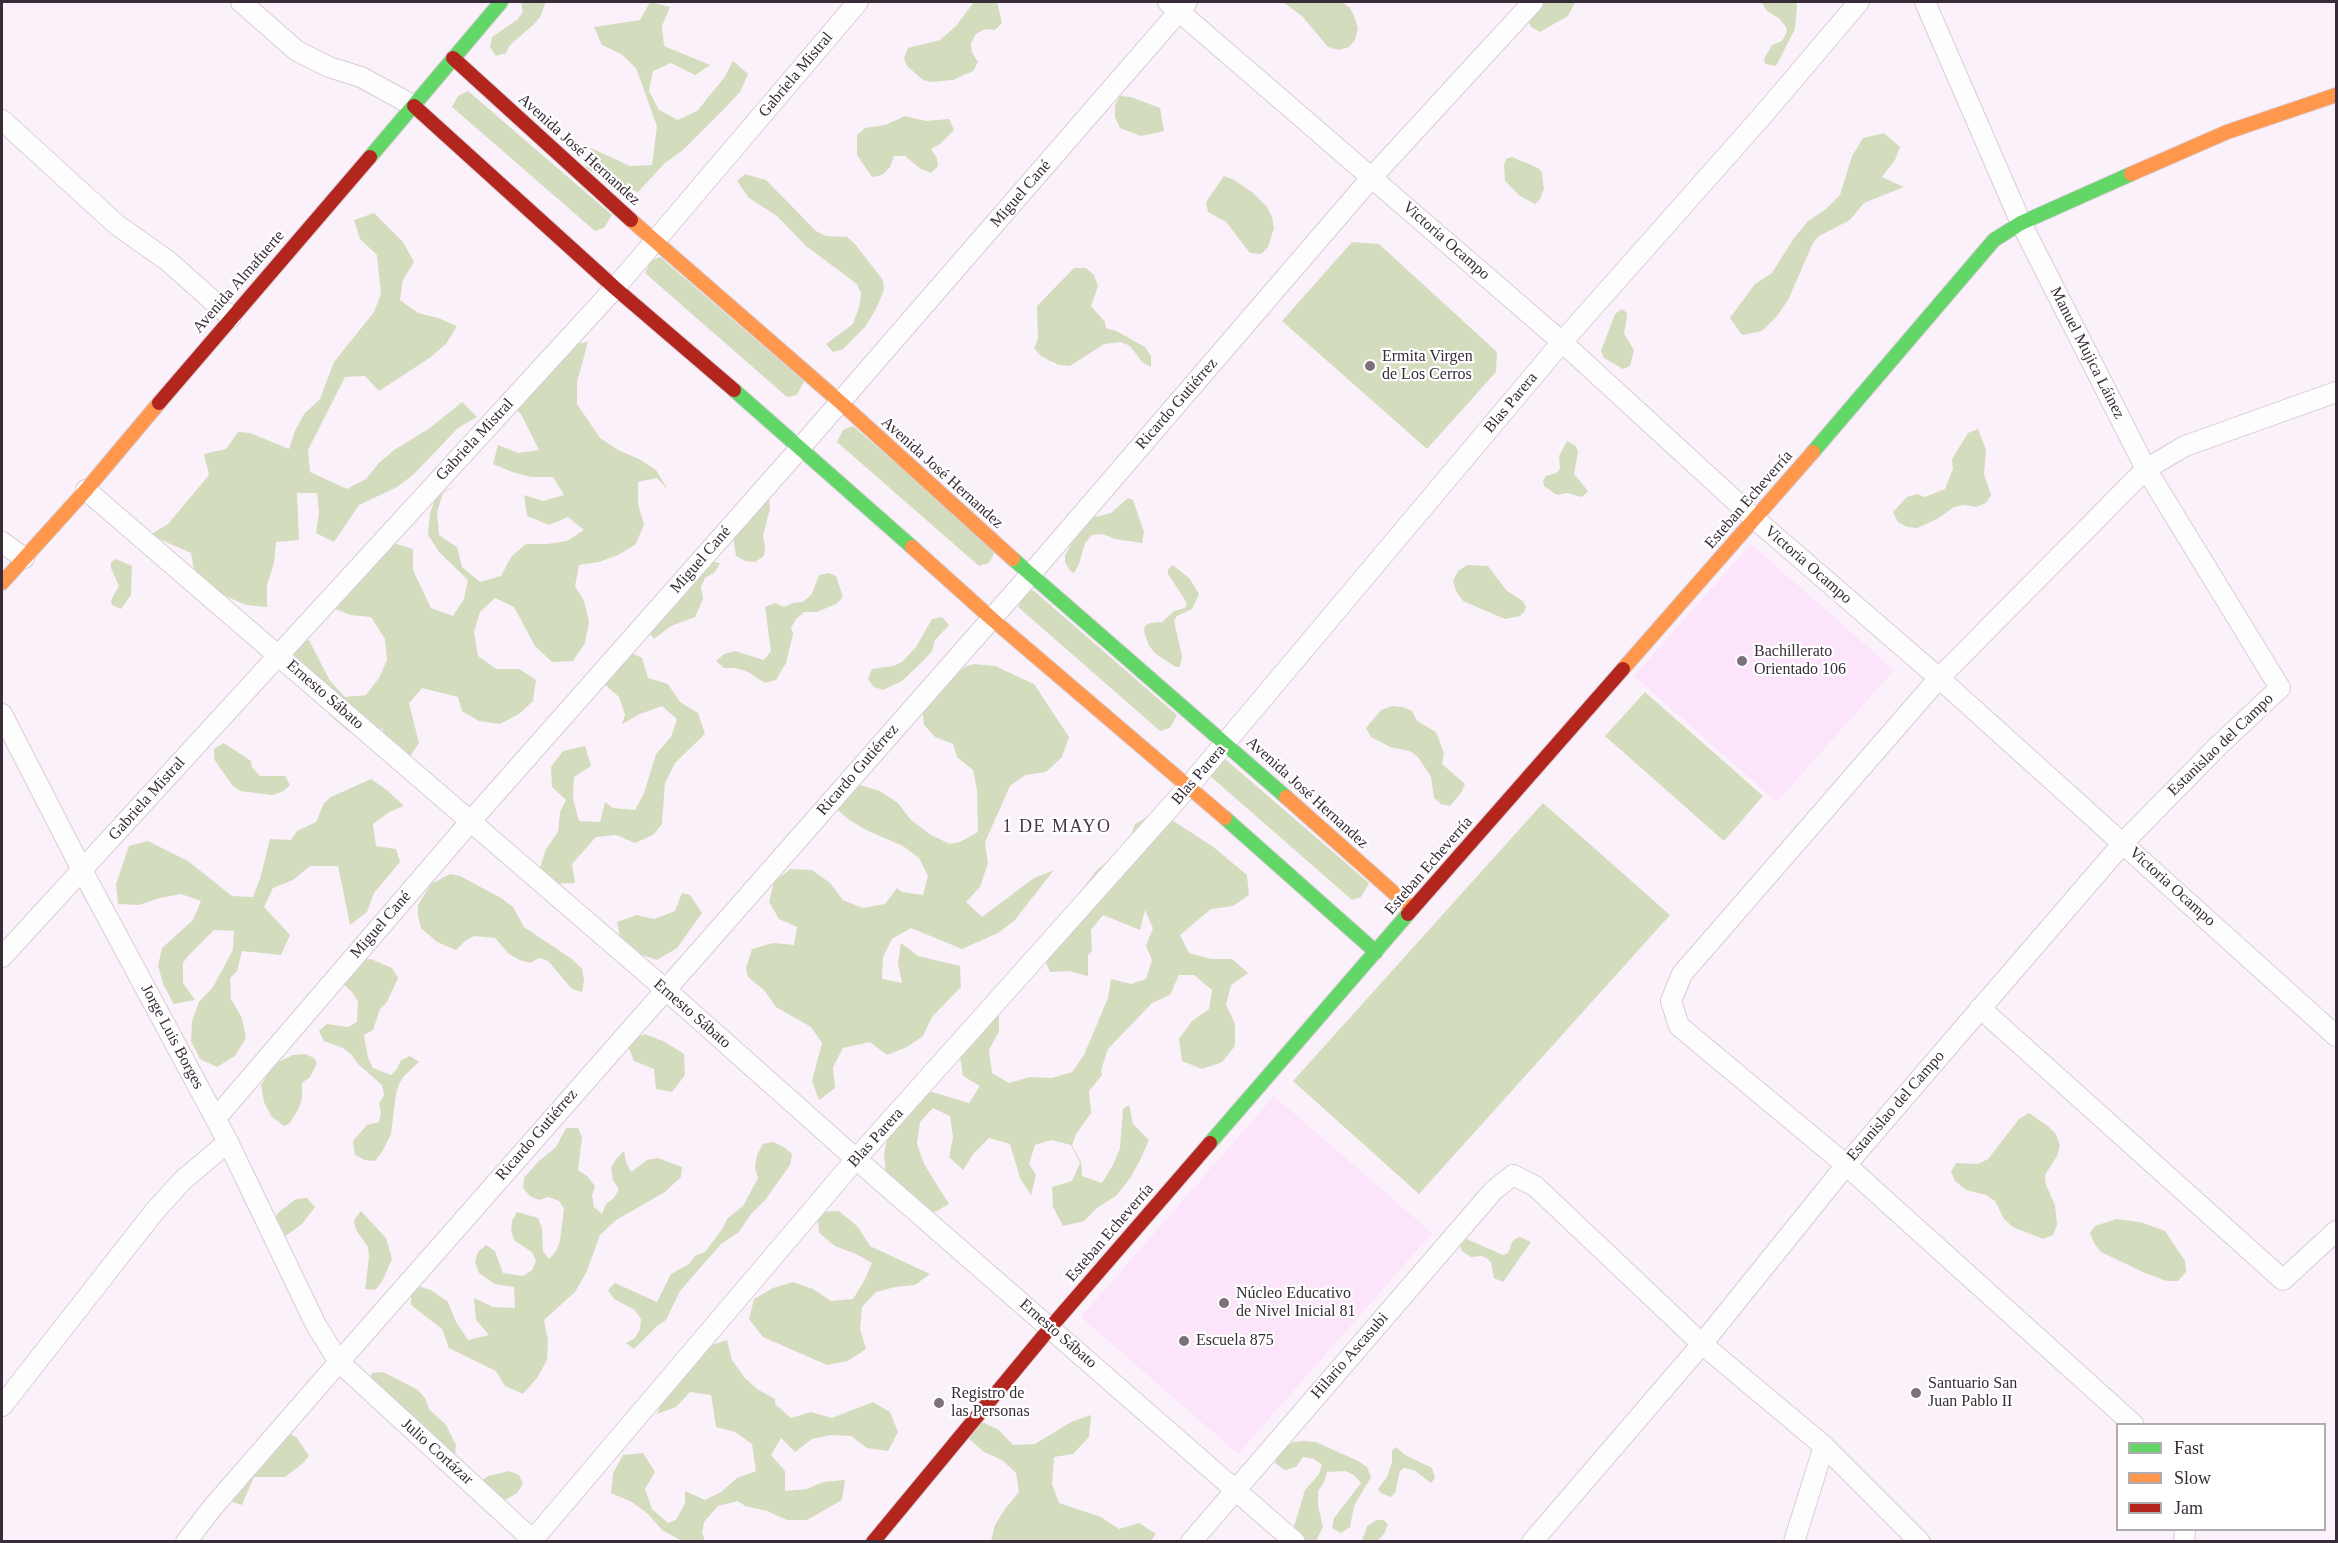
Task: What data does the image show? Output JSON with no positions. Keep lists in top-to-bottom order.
{
  "streets": {
    "street": [
      "Gabriela Mistral",
      "Avenida José Hernandez",
      "Miguel Cané",
      "Victoria Ocampo",
      "Avenida Almafuerte",
      "Manuel Mujica Láinez",
      "Blas Parera",
      "Ricardo Gutiérrez",
      "Esteban Echeverría",
      "Ernesto Sábato",
      "Estanislao del Campo",
      "Jorge Luis Borges",
      "Hilario Ascasubi",
      "Julio Cortázar"
    ]
  },
  "crossings": [
    ["Gabriela Mistral", "Avenida José Hernandez"],
    ["Gabriela Mistral", "Ernesto Sábato"],
    ["Gabriela Mistral", "Jorge Luis Borges"],
    ["Avenida José Hernandez", "Miguel Cané"],
    ["Avenida José Hernandez", "Avenida Almafuerte"],
    ["Avenida José Hernandez", "Blas Parera"],
    ["Avenida José Hernandez", "Ricardo Gutiérrez"],
    ["Avenida José Hernandez", "Esteban Echeverría"],
    ["Miguel Cané", "Victoria Ocampo"],
    ["Miguel Cané", "Ernesto Sábato"],
    ["Miguel Cané", "Jorge Luis Borges"],
    ["Victoria Ocampo", "Blas Parera"],
    ["Victoria Ocampo", "Ricardo Gutiérrez"],
    ["Victoria Ocampo", "Esteban Echeverría"],
    ["Victoria Ocampo", "Estanislao del Campo"],
    ["Avenida Almafuerte", "Ernesto Sábato"],
    ["Manuel Mujica Láinez", "Esteban Echeverría"],
    ["Manuel Mujica Láinez", "Estanislao del Campo"],
    ["Blas Parera", "Ernesto Sábato"],
    ["Blas Parera", "Julio Cortázar"],
    ["Ricardo Gutiérrez", "Ernesto Sábato"],
    ["Ricardo Gutiérrez", "Jorge Luis Borges"],
    ["Ricardo Gutiérrez", "Julio Cortázar"],
    ["Esteban Echeverría", "Ernesto Sábato"],
    ["Ernesto Sábato", "Hilario Ascasubi"],
    ["Estanislao del Campo", "Hilario Ascasubi"],
    ["Jorge Luis Borges", "Julio Cortázar"]
  ],
  "districts": ["1 DE MAYO"],
  "places": [
    "Ermita Virgen de Los Cerros",
    "Bachillerato Orientado 106",
    "Núcleo Educativo de Nivel Inicial 81",
    "Escuela 875",
    "Santuario San Juan Pablo II",
    "Registro de las Personas"
  ],
  "legend": ["Fast", "Slow", "Jam"]
}
